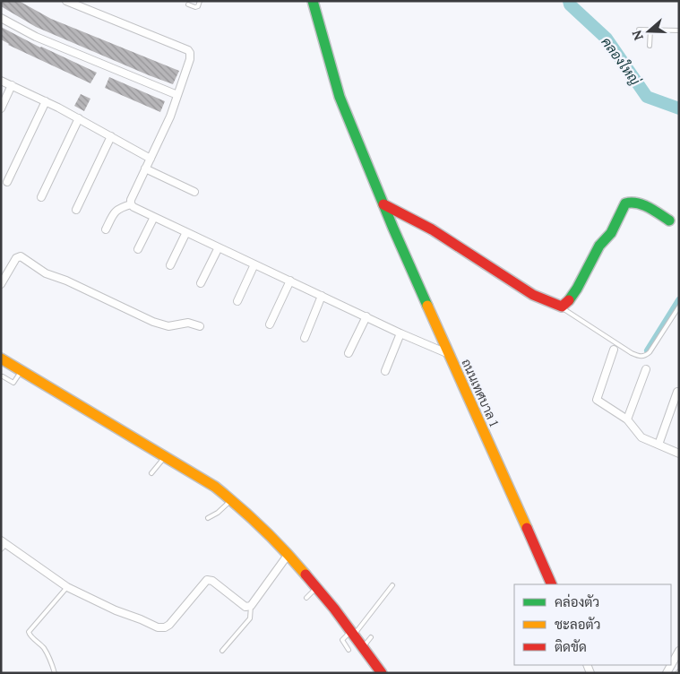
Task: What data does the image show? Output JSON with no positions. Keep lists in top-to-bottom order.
{
  "streets": {
    "street": ["ถนนเทศบาล 1"]
  },
  "water": ["คลองใหญ่"],
  "legend": ["คล่องตัว", "ชะลอตัว", "ติดขัด"],
  "north": "left"
}
